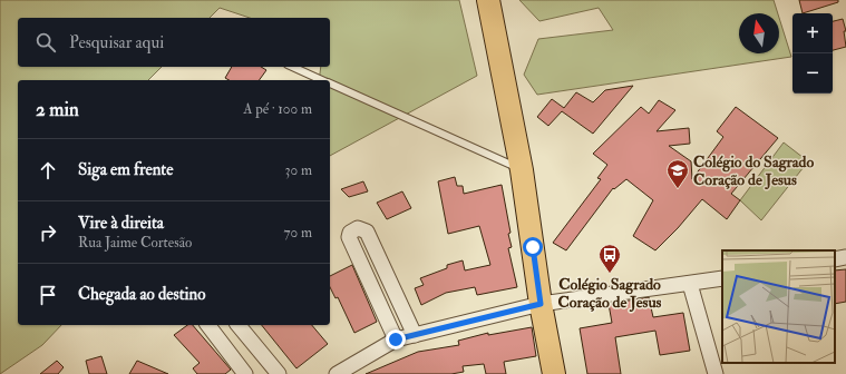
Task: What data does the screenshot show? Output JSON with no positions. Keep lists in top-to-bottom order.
{
  "places": {
    "school or university": ["Colégio do Sagrado Coração de Jesus"],
    "bus stop": ["Colégio Sagrado Coração de Jesus"]
  },
  "north": "top",
  "page": {
    "map_buttons": ["+", "−"],
    "search": "Pesquisar aqui",
    "heading": ["2 min", "A pé · 100 m"],
    "list": [
      ["Siga em frente", "30 m"],
      ["Vire à direita", "Rua Jaime Cortesão", "70 m"],
      "Chegada ao destino"
    ]
  }
}
